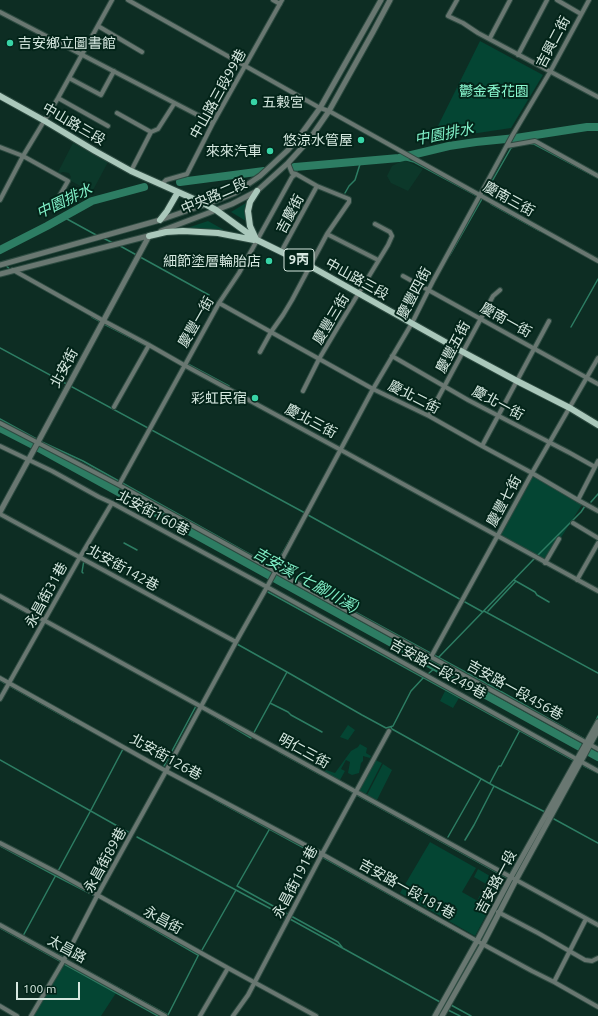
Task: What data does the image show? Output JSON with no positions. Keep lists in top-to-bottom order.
{
  "streets": {
    "main road": ["中山路三段", "9丙"],
    "street": [
      "吉興二街",
      "中山路三段99巷",
      "中央路二段",
      "慶南三街",
      "吉慶街",
      "慶豐四街",
      "慶豐三街",
      "慶南一街",
      "慶豐一街",
      "慶豐五街",
      "北安街",
      "慶北二街",
      "慶北一街",
      "慶北三街",
      "慶豐七街",
      "北安街160巷",
      "北安街142巷",
      "永昌街31巷",
      "吉安路一段249巷",
      "吉安路一段456巷",
      "明仁三街",
      "北安街126巷",
      "永昌街89巷",
      "永昌街191巷",
      "吉安路一段",
      "吉安路一段181巷",
      "永昌街",
      "太昌路"
    ]
  },
  "crossings": [
    ["吉興二街", "慶豐四街"],
    ["中山路三段99巷", "中山路三段"],
    ["中山路三段", "中央路二段"],
    ["中山路三段", "吉慶街"],
    ["中山路三段", "慶豐四街"],
    ["中山路三段", "慶豐三街"],
    ["中山路三段", "慶豐一街"],
    ["中山路三段", "慶豐五街"],
    ["中山路三段", "慶豐七街"],
    ["中央路二段", "慶南三街"],
    ["中央路二段", "北安街"],
    ["中央路二段", "慶北三街"],
    ["慶南三街", "慶豐四街"],
    ["慶豐四街", "慶南一街"],
    ["慶豐四街", "慶北二街"],
    ["慶豐四街", "慶北一街"],
    ["慶豐四街", "慶北三街"],
    ["慶豐四街", "北安街160巷"],
    ["慶豐四街", "吉安路一段249巷"],
    ["慶豐四街", "吉安路一段456巷"],
    ["慶豐四街", "永昌街89巷"],
    ["慶豐三街", "慶北二街"],
    ["慶南一街", "慶豐五街"],
    ["慶南一街", "慶豐七街"],
    ["慶豐一街", "慶北二街"],
    ["慶豐一街", "慶北三街"],
    ["慶豐一街", "吉安路一段456巷"],
    ["慶豐五街", "慶北二街"],
    ["慶豐五街", "慶北一街"],
    ["北安街", "慶北三街"],
    ["北安街", "北安街160巷"],
    ["北安街", "北安街142巷"],
    ["北安街", "吉安路一段456巷"],
    ["慶北二街", "慶豐七街"],
    ["慶北一街", "慶豐七街"],
    ["慶北三街", "慶豐七街"],
    ["慶豐七街", "吉安路一段456巷"],
    ["北安街160巷", "永昌街31巷"],
    ["北安街160巷", "吉安路一段249巷"],
    ["北安街160巷", "永昌街89巷"],
    ["北安街142巷", "永昌街31巷"],
    ["北安街142巷", "永昌街89巷"],
    ["永昌街31巷", "明仁三街"],
    ["永昌街31巷", "北安街126巷"],
    ["吉安路一段249巷", "永昌街89巷"],
    ["吉安路一段249巷", "吉安路一段"],
    ["吉安路一段456巷", "吉安路一段"],
    ["明仁三街", "永昌街89巷"],
    ["明仁三街", "永昌街191巷"],
    ["明仁三街", "吉安路一段"],
    ["北安街126巷", "永昌街89巷"],
    ["北安街126巷", "永昌街191巷"],
    ["北安街126巷", "吉安路一段181巷"],
    ["永昌街89巷", "永昌街"],
    ["永昌街89巷", "太昌路"],
    ["永昌街191巷", "吉安路一段181巷"],
    ["永昌街191巷", "永昌街"],
    ["吉安路一段", "吉安路一段181巷"]
  ],
  "water": ["中園排水", "吉安溪 (七腳川溪)"],
  "parks": ["鬱金香花園"],
  "places": [
    "吉安鄉立圖書館",
    "五榖宮",
    "悠涼水管屋",
    "來來汽車",
    "細節塗層輪胎店",
    "彩虹民宿"
  ],
  "scale_bar": "100 m"
}
